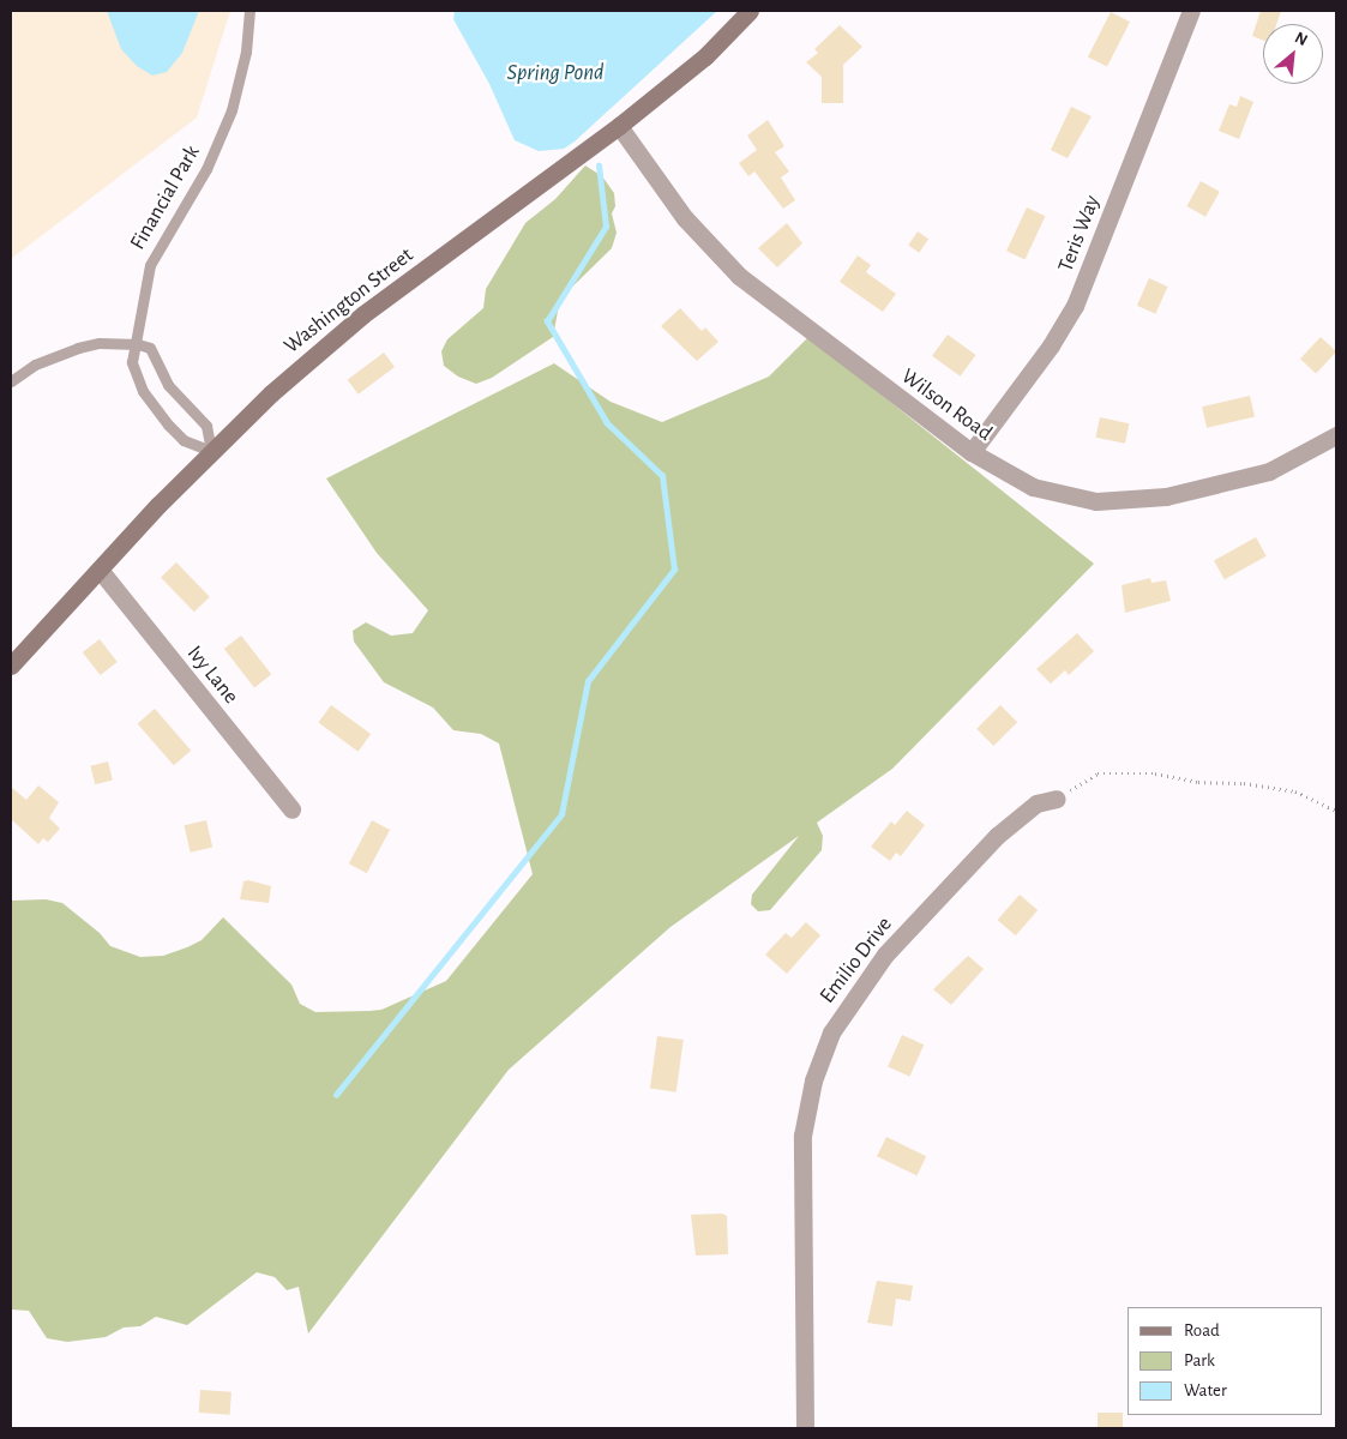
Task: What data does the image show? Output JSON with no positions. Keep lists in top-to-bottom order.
{
  "streets": {
    "main road": ["Washington Street"],
    "street": [
      "Teris Way",
      "Wilson Road",
      "Ivy Lane",
      "Emilio Drive"
    ],
    "lane": ["Financial Park"]
  },
  "crossings": [
    ["Financial Park", "Washington Street"],
    ["Teris Way", "Wilson Road"],
    ["Washington Street", "Wilson Road"],
    ["Washington Street", "Ivy Lane"]
  ],
  "water": ["Spring Pond"],
  "legend": ["Road", "Park", "Water"],
  "north": "top right"
}
